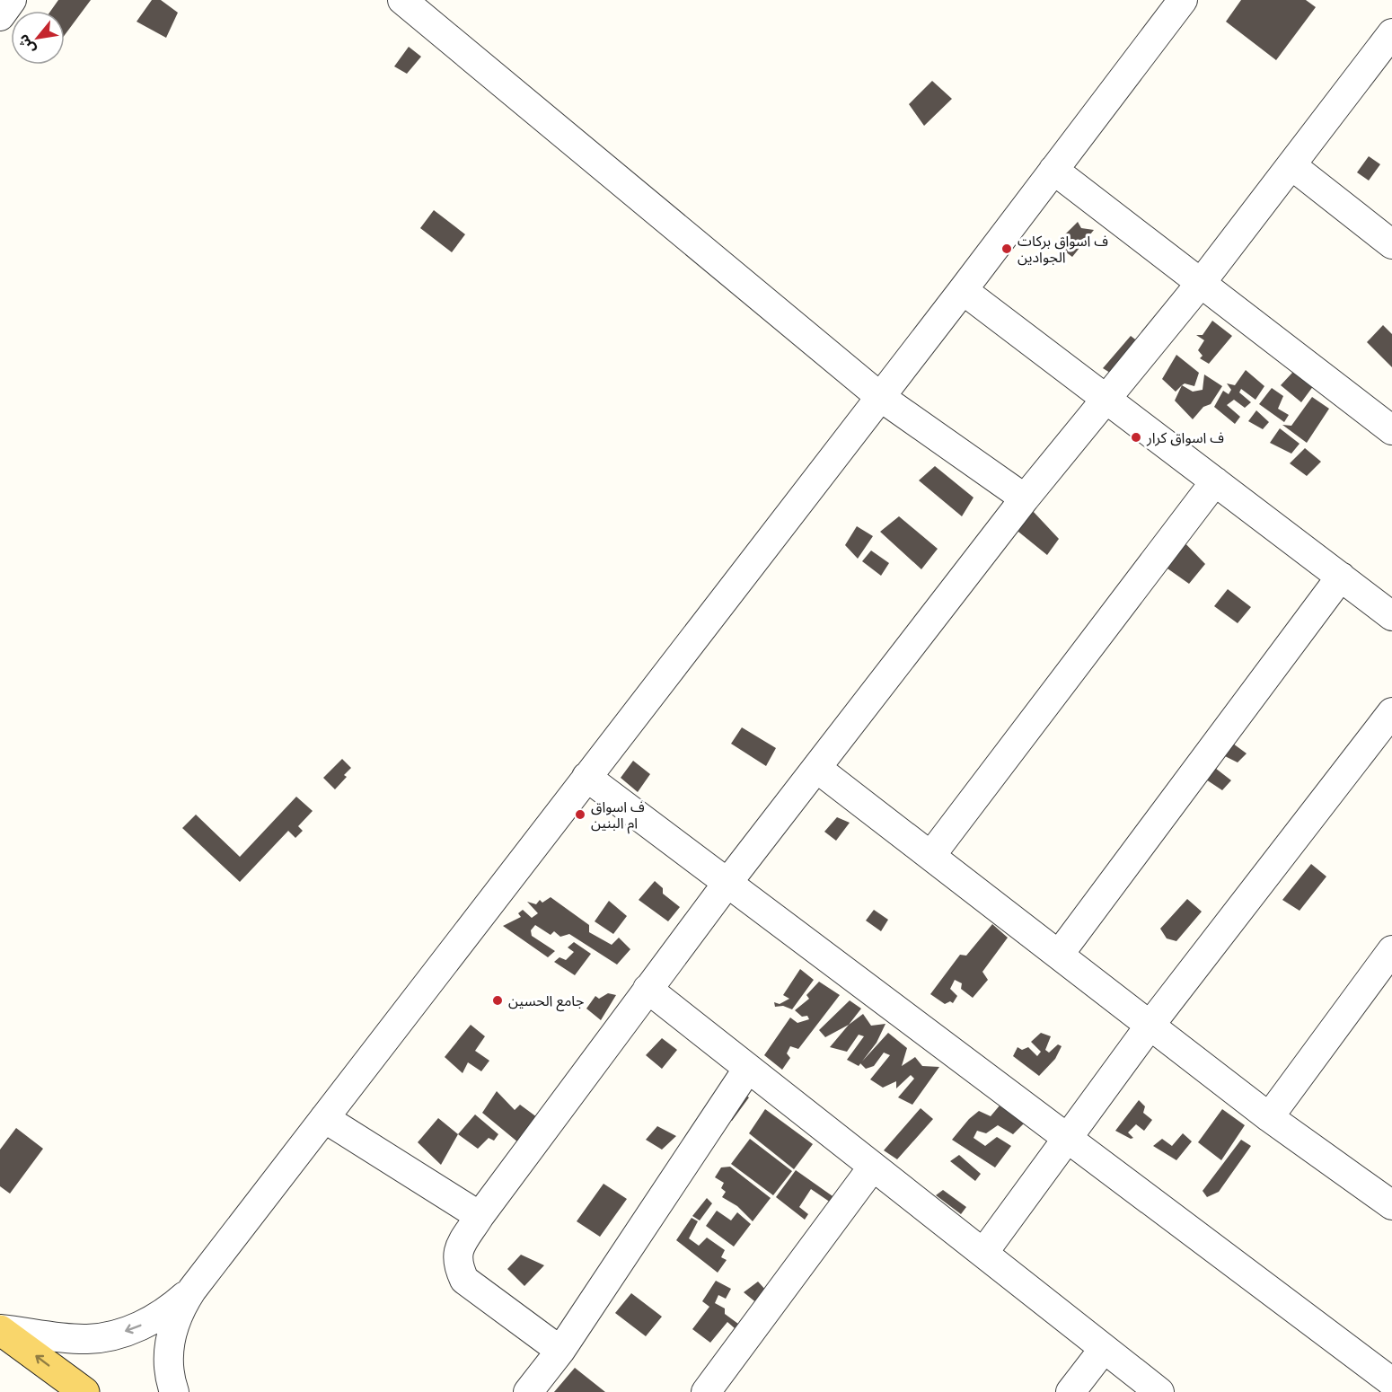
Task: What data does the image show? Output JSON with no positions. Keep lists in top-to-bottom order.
{
  "places": [
    "ف اسواق بركات الجوادين",
    "ف اسواق كرار",
    "ف اسواق ام البنين",
    "جامع الحسين"
  ],
  "north": "bottom left"
}
